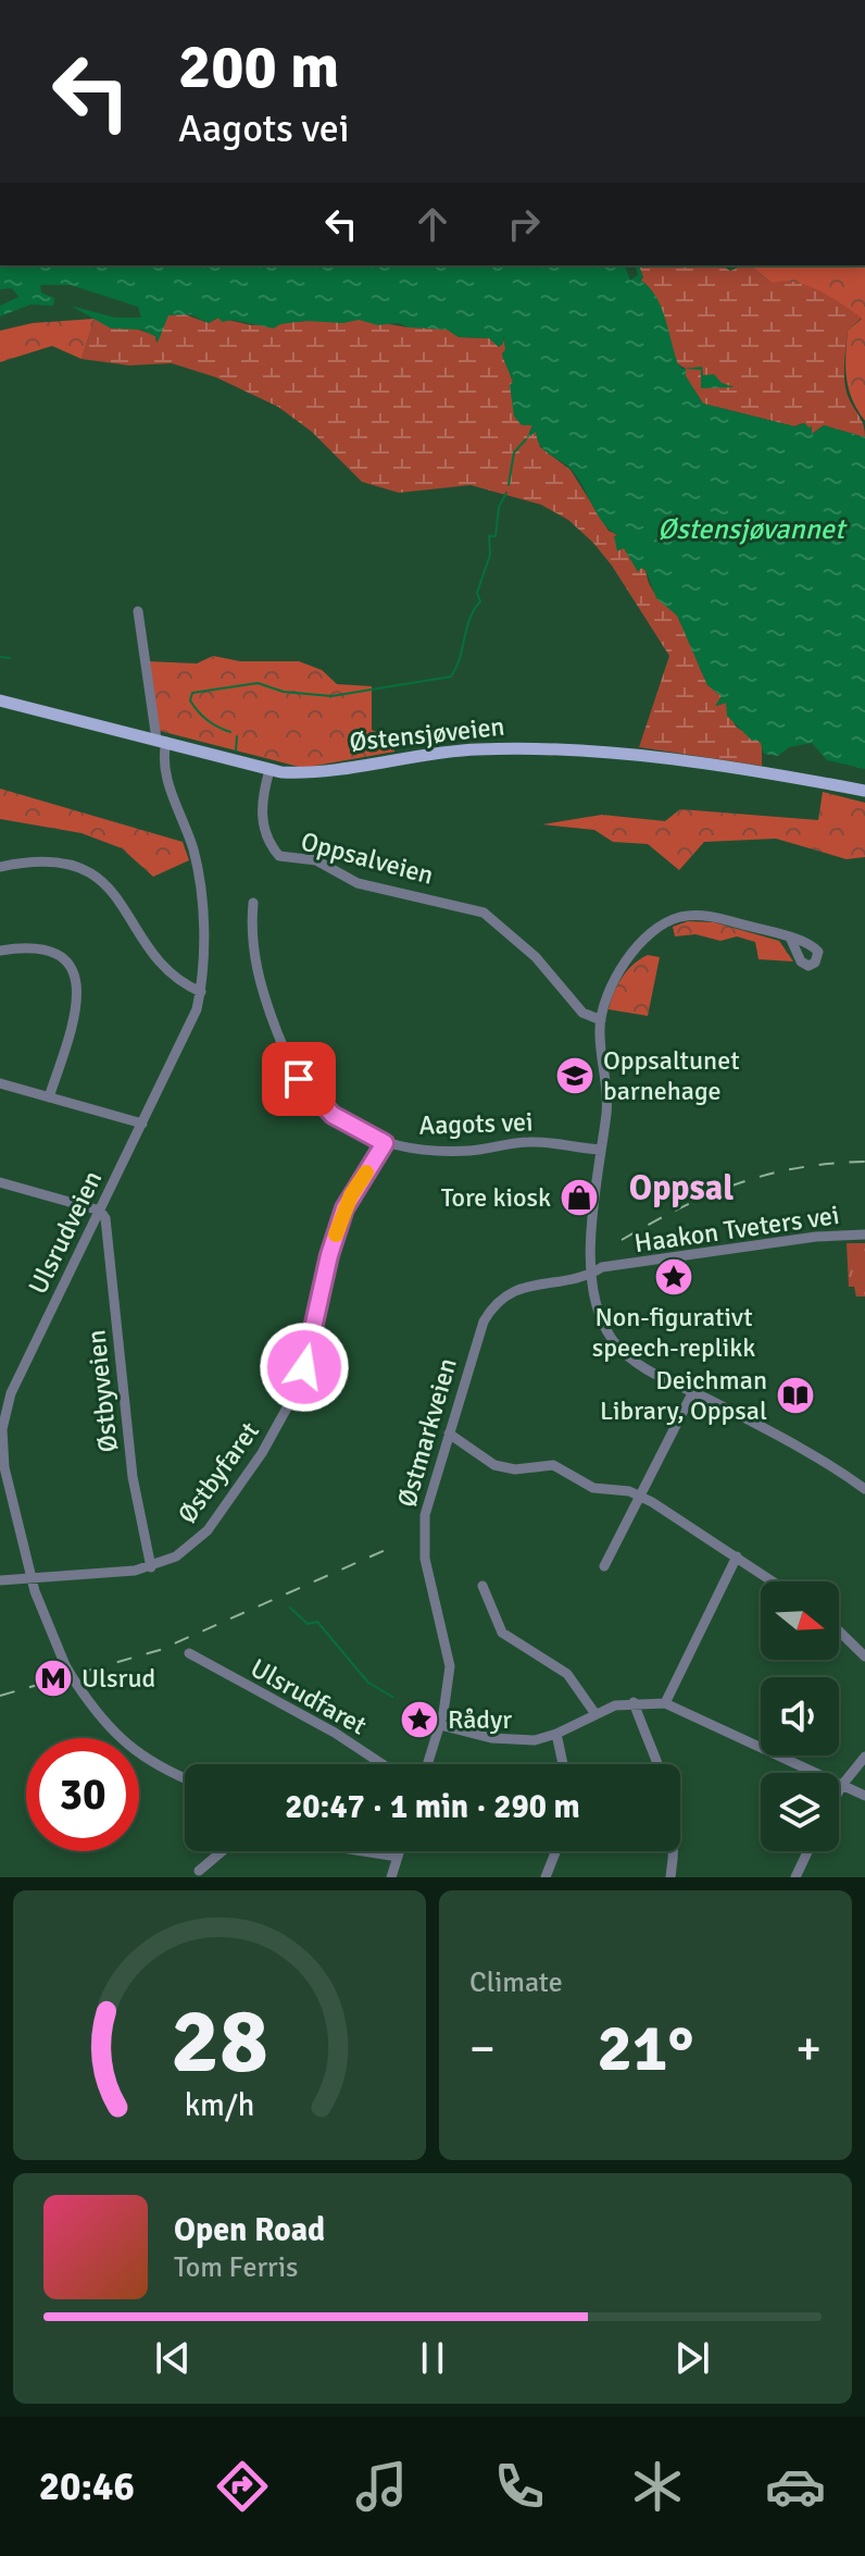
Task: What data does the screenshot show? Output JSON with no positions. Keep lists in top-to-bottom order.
{
  "streets": {
    "main road": ["Østensjøveien"],
    "street": [
      "Oppsalveien",
      "Aagots vei",
      "Haakon Tveters vei",
      "Ulsrudveien",
      "Østbyveien",
      "Østmarkveien",
      "Østbyfaret",
      "Ulsrudfaret"
    ]
  },
  "crossings": [
    ["Østensjøveien", "Oppsalveien"],
    ["Østensjøveien", "Ulsrudveien"],
    ["Aagots vei", "Østbyfaret"],
    ["Haakon Tveters vei", "Østmarkveien"],
    ["Ulsrudveien", "Østbyveien"],
    ["Ulsrudveien", "Østbyfaret"],
    ["Østbyveien", "Østbyfaret"]
  ],
  "districts": ["Oppsal"],
  "water": ["Østensjøvannet"],
  "places": {
    "school or university": ["Oppsaltunet barnehage"],
    "shop": ["Tore kiosk"],
    "place": ["Non-figurativt speech-replikk", "Rådyr"],
    "library": ["Deichman Library, Oppsal"],
    "metro station": ["Ulsrud"]
  },
  "north": "right",
  "page": {
    "turn": ["200 m", "Aagots vei"],
    "limit": "30",
    "trip": "20:47 · 1 min · 290 m",
    "tile": "Climate",
    "heat": ["−", "21°", "+"],
    "song": ["Open Road", "Tom Ferris"],
    "tabs": "20:46",
    "gauge": ["28", "km/h"]
  }
}
